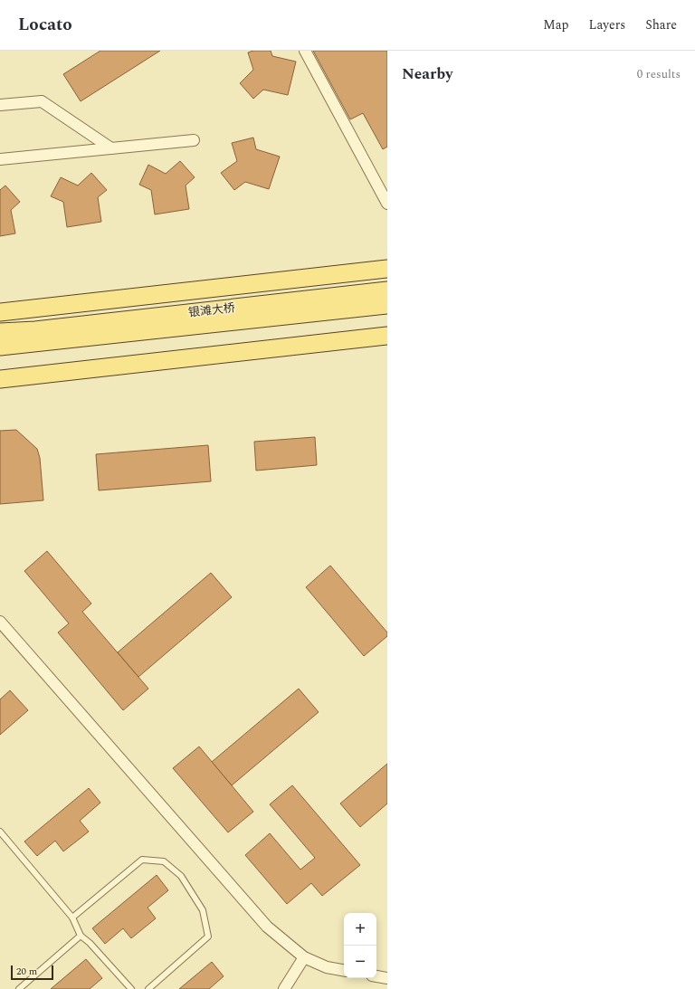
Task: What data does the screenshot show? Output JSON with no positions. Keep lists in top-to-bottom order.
{
  "streets": {
    "main road": ["银滩大桥"]
  },
  "scale_bar": "20 m",
  "page": {
    "header": "Locato",
    "nav": ["Map", "Layers", "Share"],
    "heading": ["Nearby", "0 results"],
    "map_buttons": ["+", "−"],
    "scale": "20 m"
  }
}
